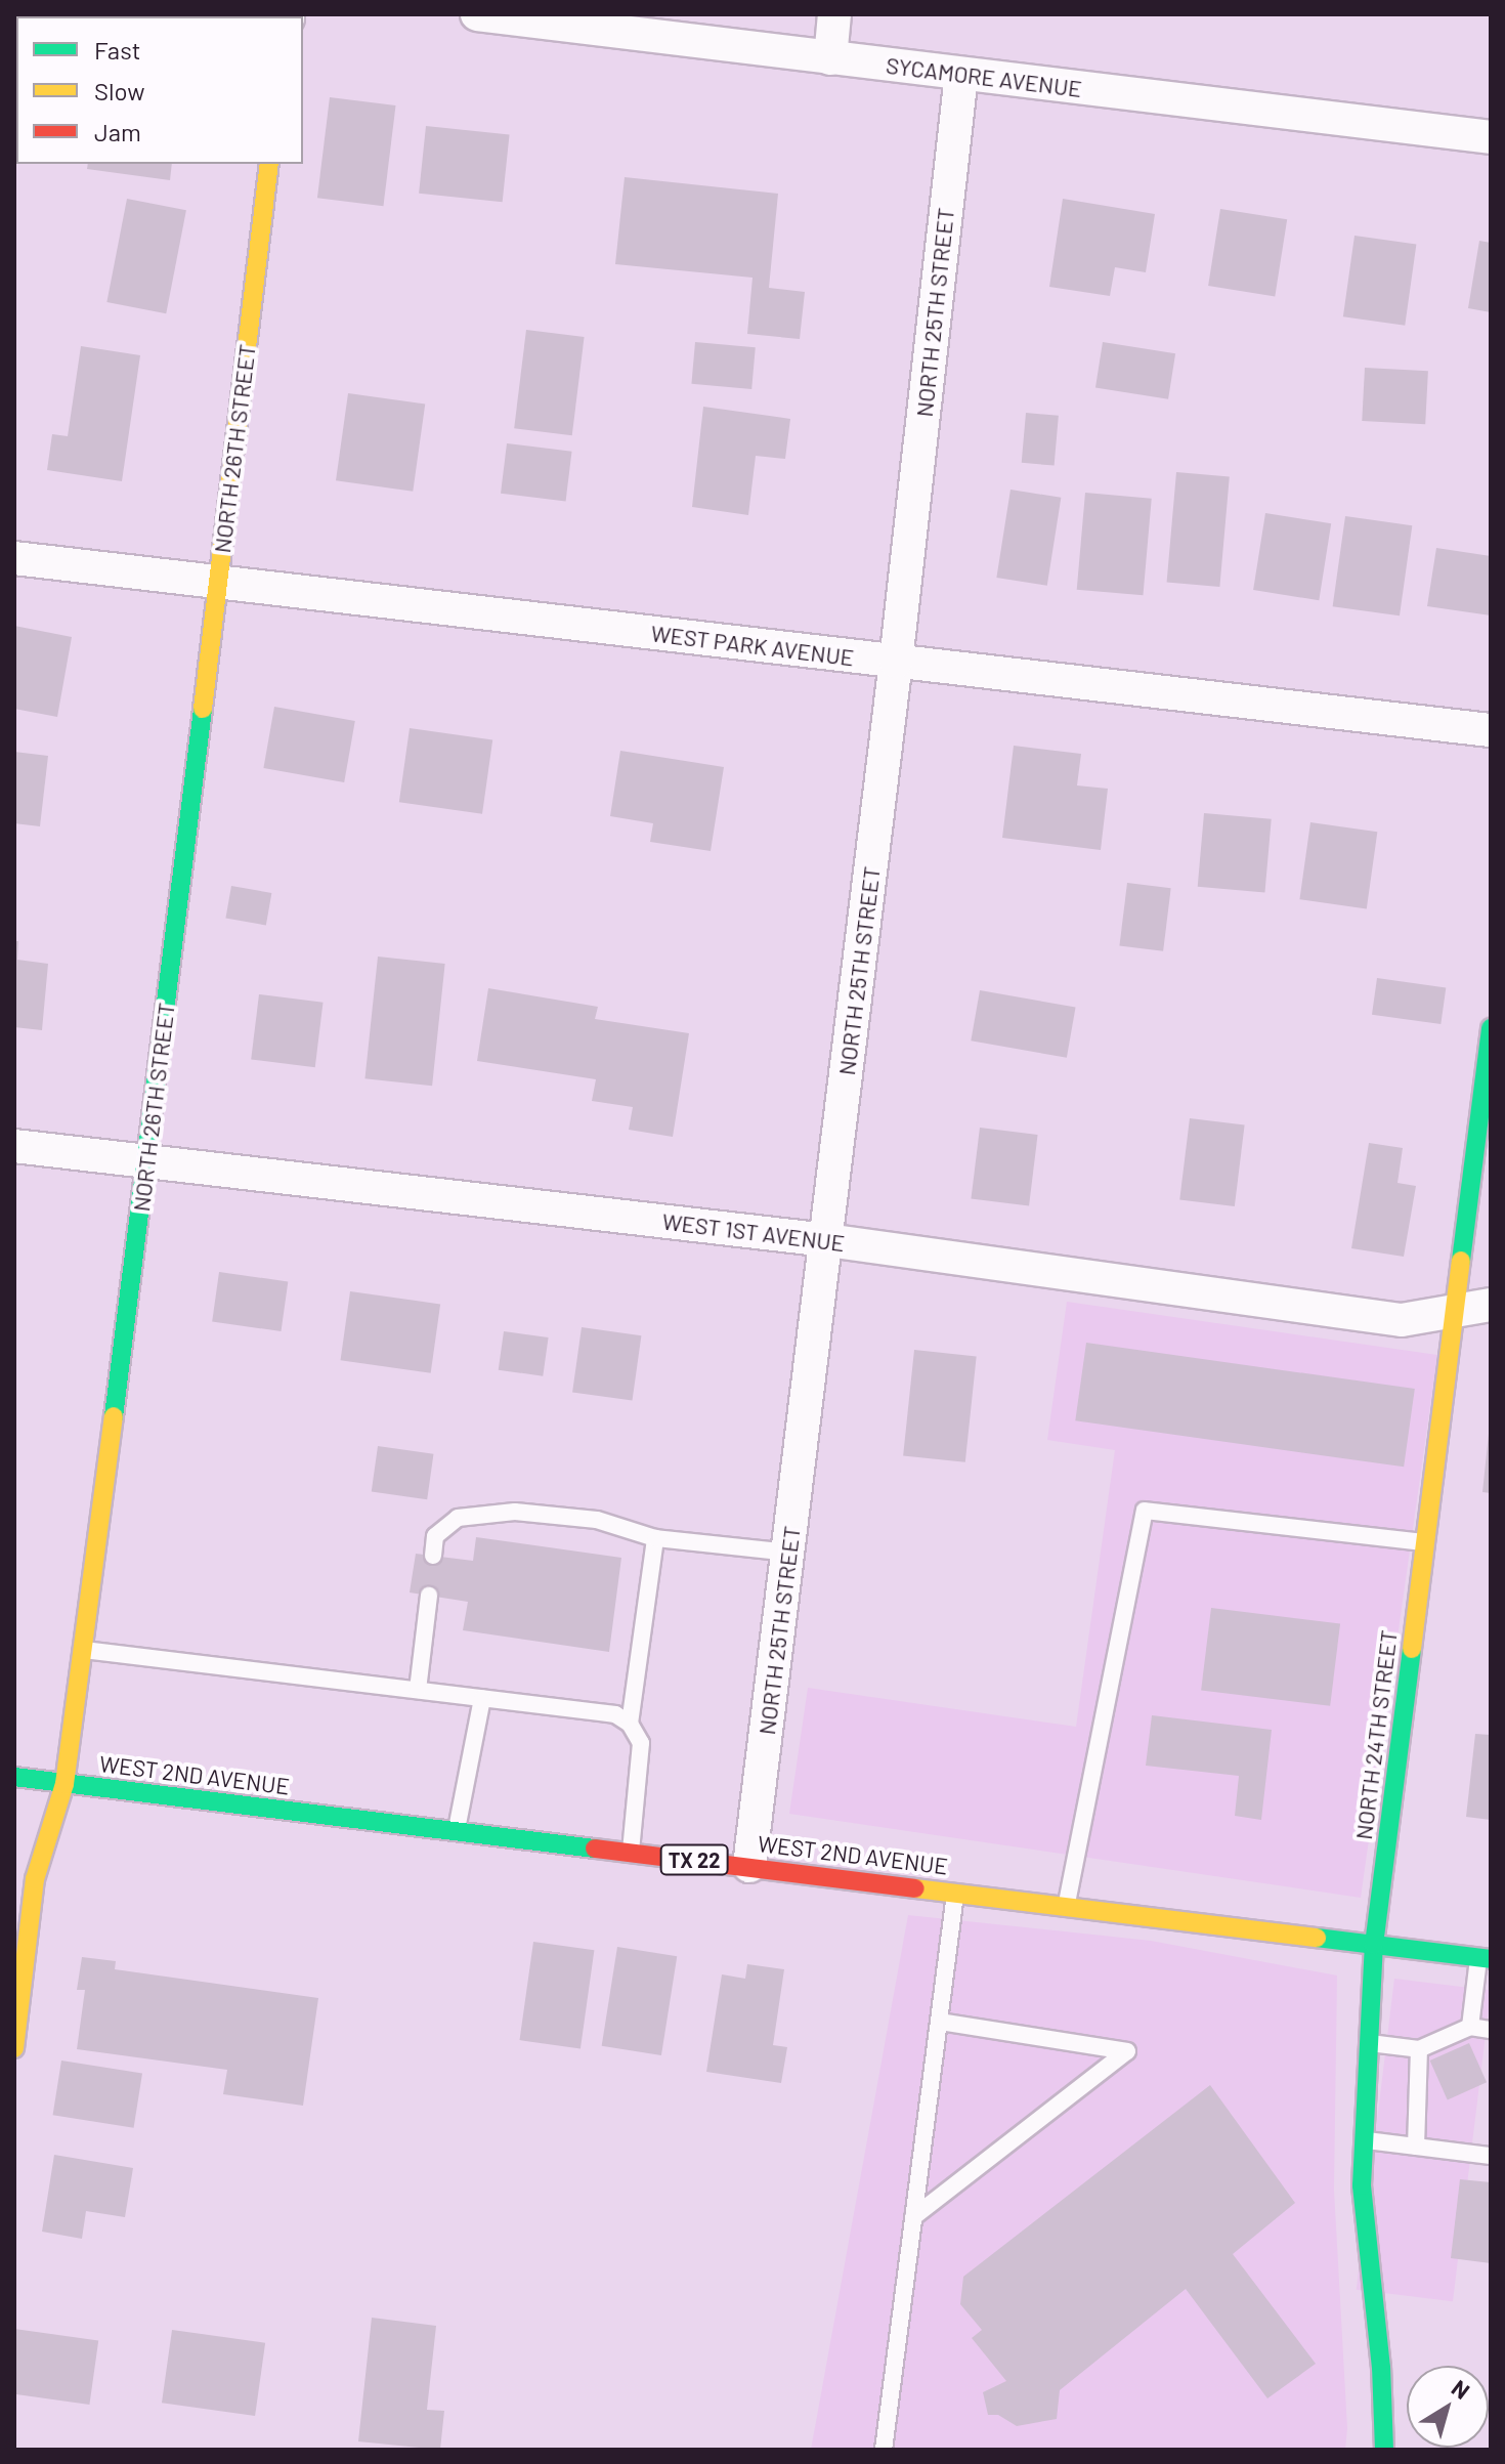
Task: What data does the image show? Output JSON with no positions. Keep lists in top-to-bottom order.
{
  "streets": {
    "street": [
      "SYCAMORE AVENUE",
      "NORTH 25TH STREET",
      "NORTH 26TH STREET",
      "WEST PARK AVENUE",
      "WEST 1ST AVENUE",
      "NORTH 24TH STREET",
      "WEST 2ND AVENUE",
      "TX 22"
    ]
  },
  "crossings": [
    ["SYCAMORE AVENUE", "NORTH 25TH STREET"],
    ["NORTH 25TH STREET", "WEST PARK AVENUE"],
    ["NORTH 25TH STREET", "WEST 1ST AVENUE"],
    ["NORTH 25TH STREET", "WEST 2ND AVENUE"],
    ["NORTH 26TH STREET", "WEST PARK AVENUE"],
    ["NORTH 26TH STREET", "WEST 1ST AVENUE"],
    ["NORTH 26TH STREET", "WEST 2ND AVENUE"],
    ["WEST 1ST AVENUE", "NORTH 24TH STREET"],
    ["NORTH 24TH STREET", "WEST 2ND AVENUE"]
  ],
  "legend": ["Fast", "Slow", "Jam"],
  "north": "top right"
}
